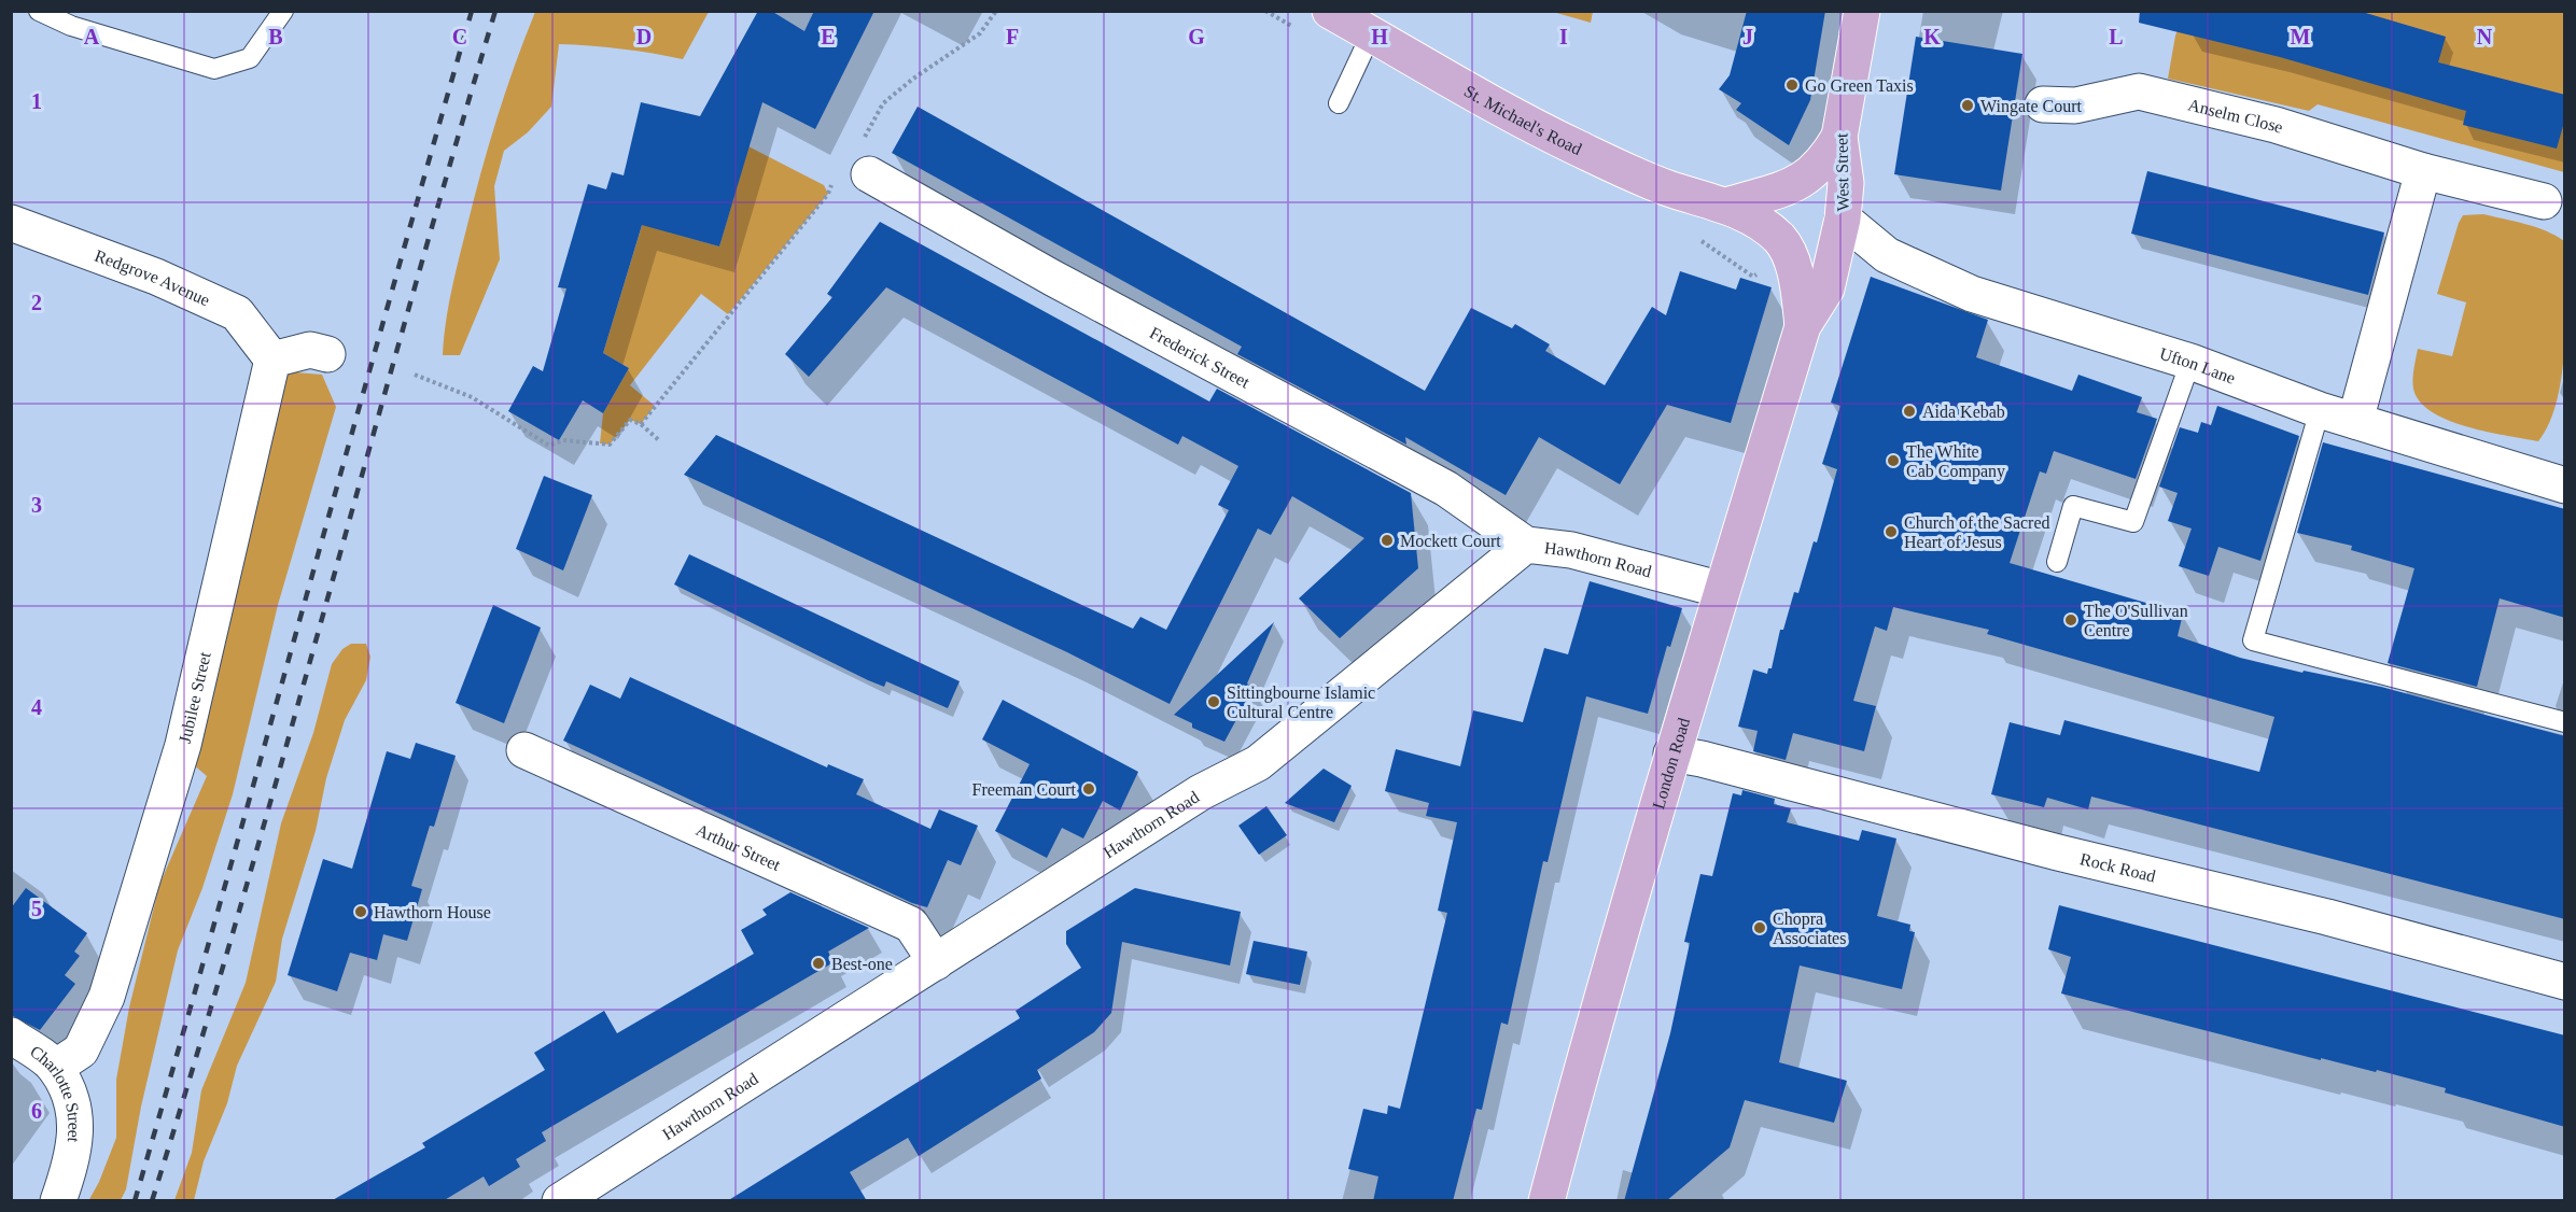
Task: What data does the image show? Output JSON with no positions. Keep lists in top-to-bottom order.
{
  "streets": {
    "main road": ["St. Michael's Road", "West Street", "London Road"],
    "street": [
      "Anselm Close",
      "Redgrove Avenue",
      "Frederick Street",
      "Ufton Lane",
      "Hawthorn Road",
      "Jubilee Street",
      "Arthur Street",
      "Rock Road",
      "Charlotte Street"
    ]
  },
  "crossings": [
    ["St. Michael's Road", "West Street"],
    ["St. Michael's Road", "London Road"],
    ["West Street", "Ufton Lane"],
    ["West Street", "London Road"],
    ["Redgrove Avenue", "Jubilee Street"],
    ["Frederick Street", "Hawthorn Road"],
    ["Hawthorn Road", "London Road"],
    ["Hawthorn Road", "Arthur Street"],
    ["Jubilee Street", "Charlotte Street"],
    ["London Road", "Rock Road"]
  ],
  "places": [
    "Go Green Taxis",
    "Wingate Court",
    "Aida Kebab",
    "The White Cab Company",
    "Church of the Sacred Heart of Jesus",
    "Mockett Court",
    "The O'Sullivan Centre",
    "Sittingbourne Islamic Cultural Centre",
    "Freeman Court",
    "Hawthorn House",
    "Chopra Associates",
    "Best-one"
  ],
  "grid": {
    "columns": [
      "A",
      "B",
      "C",
      "D",
      "E",
      "F",
      "G",
      "H",
      "I",
      "J",
      "K",
      "L",
      "M",
      "N"
    ],
    "rows": [
      "1",
      "2",
      "3",
      "4",
      "5",
      "6"
    ]
  }
}
